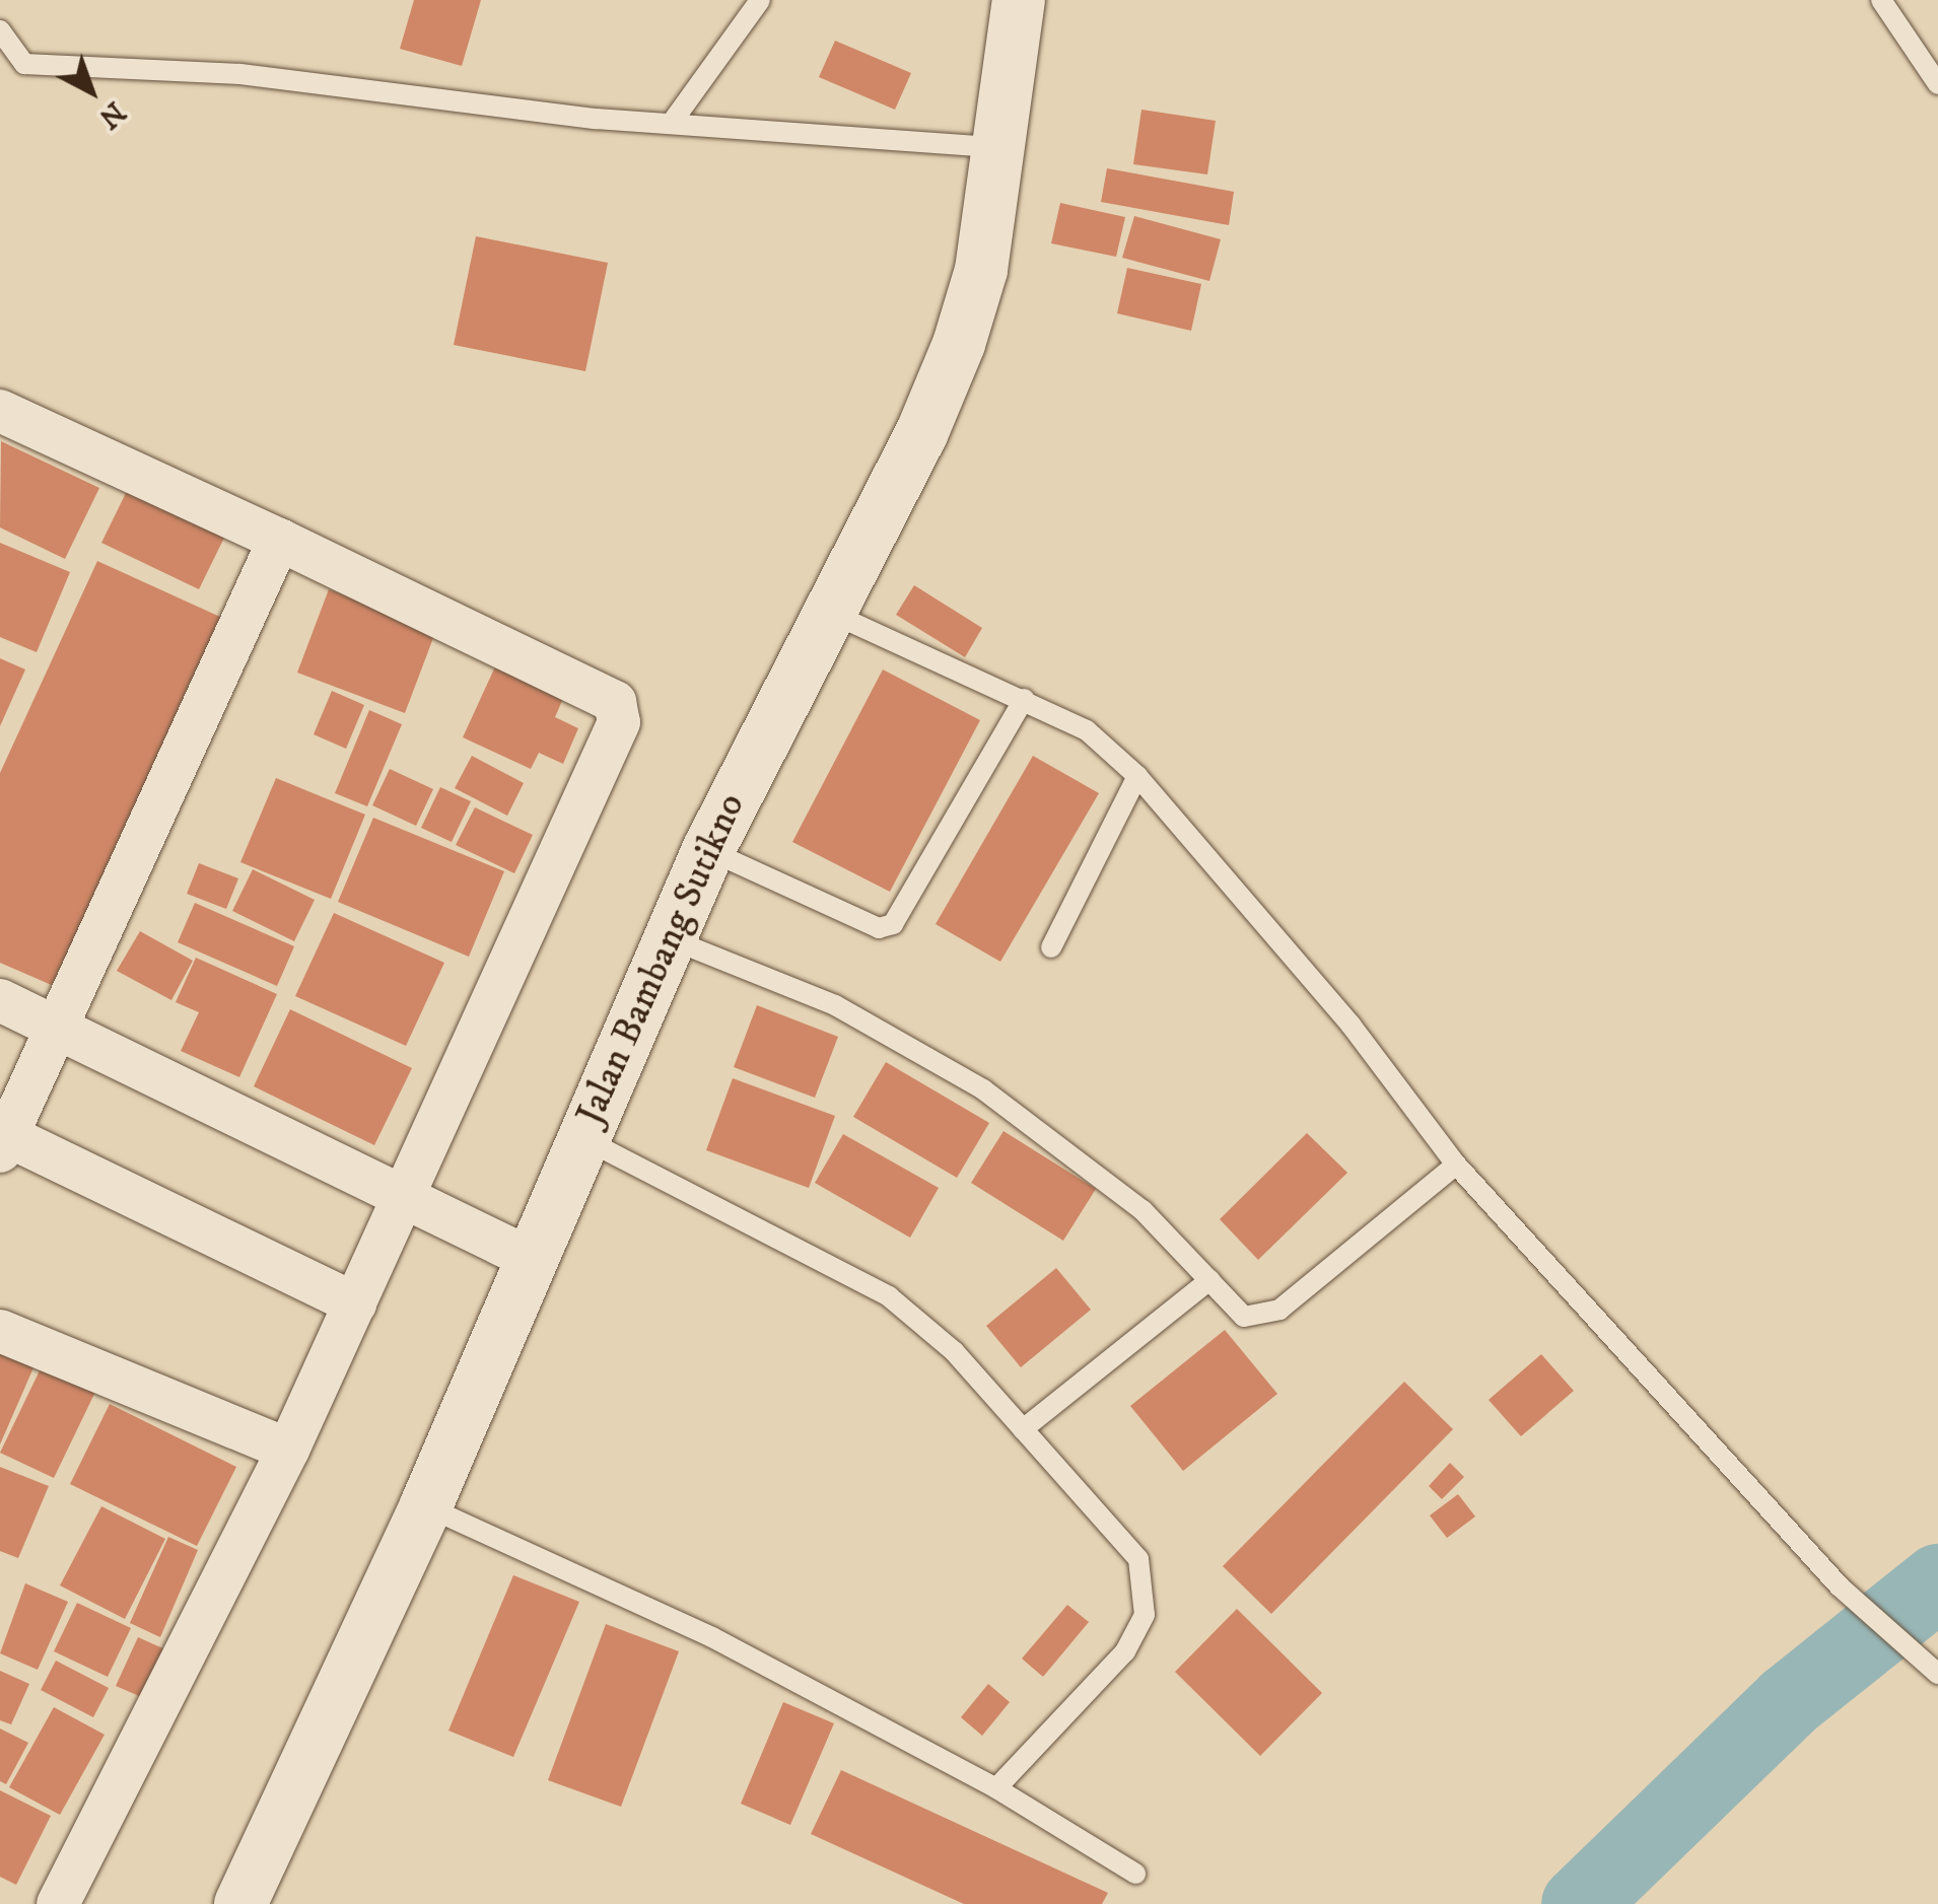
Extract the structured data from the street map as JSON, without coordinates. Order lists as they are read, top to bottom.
{
  "streets": {
    "street": ["Jalan Bambang Sutikno"]
  },
  "north": "bottom right"
}
